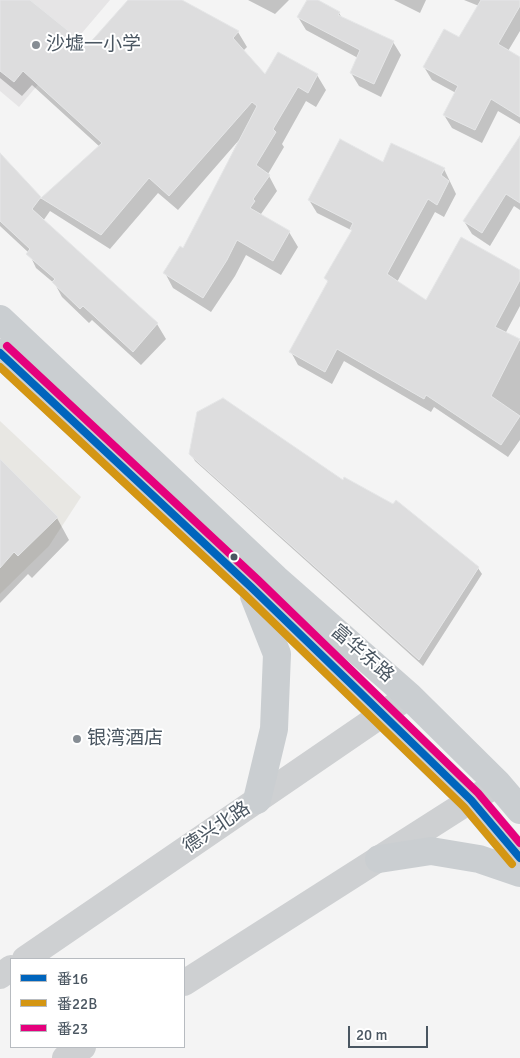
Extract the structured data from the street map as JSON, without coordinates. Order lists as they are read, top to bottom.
{
  "streets": {
    "main road": ["富华东路"],
    "street": ["德兴北路"]
  },
  "crossings": [
    ["富华东路", "德兴北路"]
  ],
  "places": ["沙墟一小学", "银湾酒店"],
  "lines": ["transit line 番23", "transit line 番16", "transit line 番22B"],
  "legend": ["番16", "番22B", "番23"],
  "scale_bar": "20 m"
}
